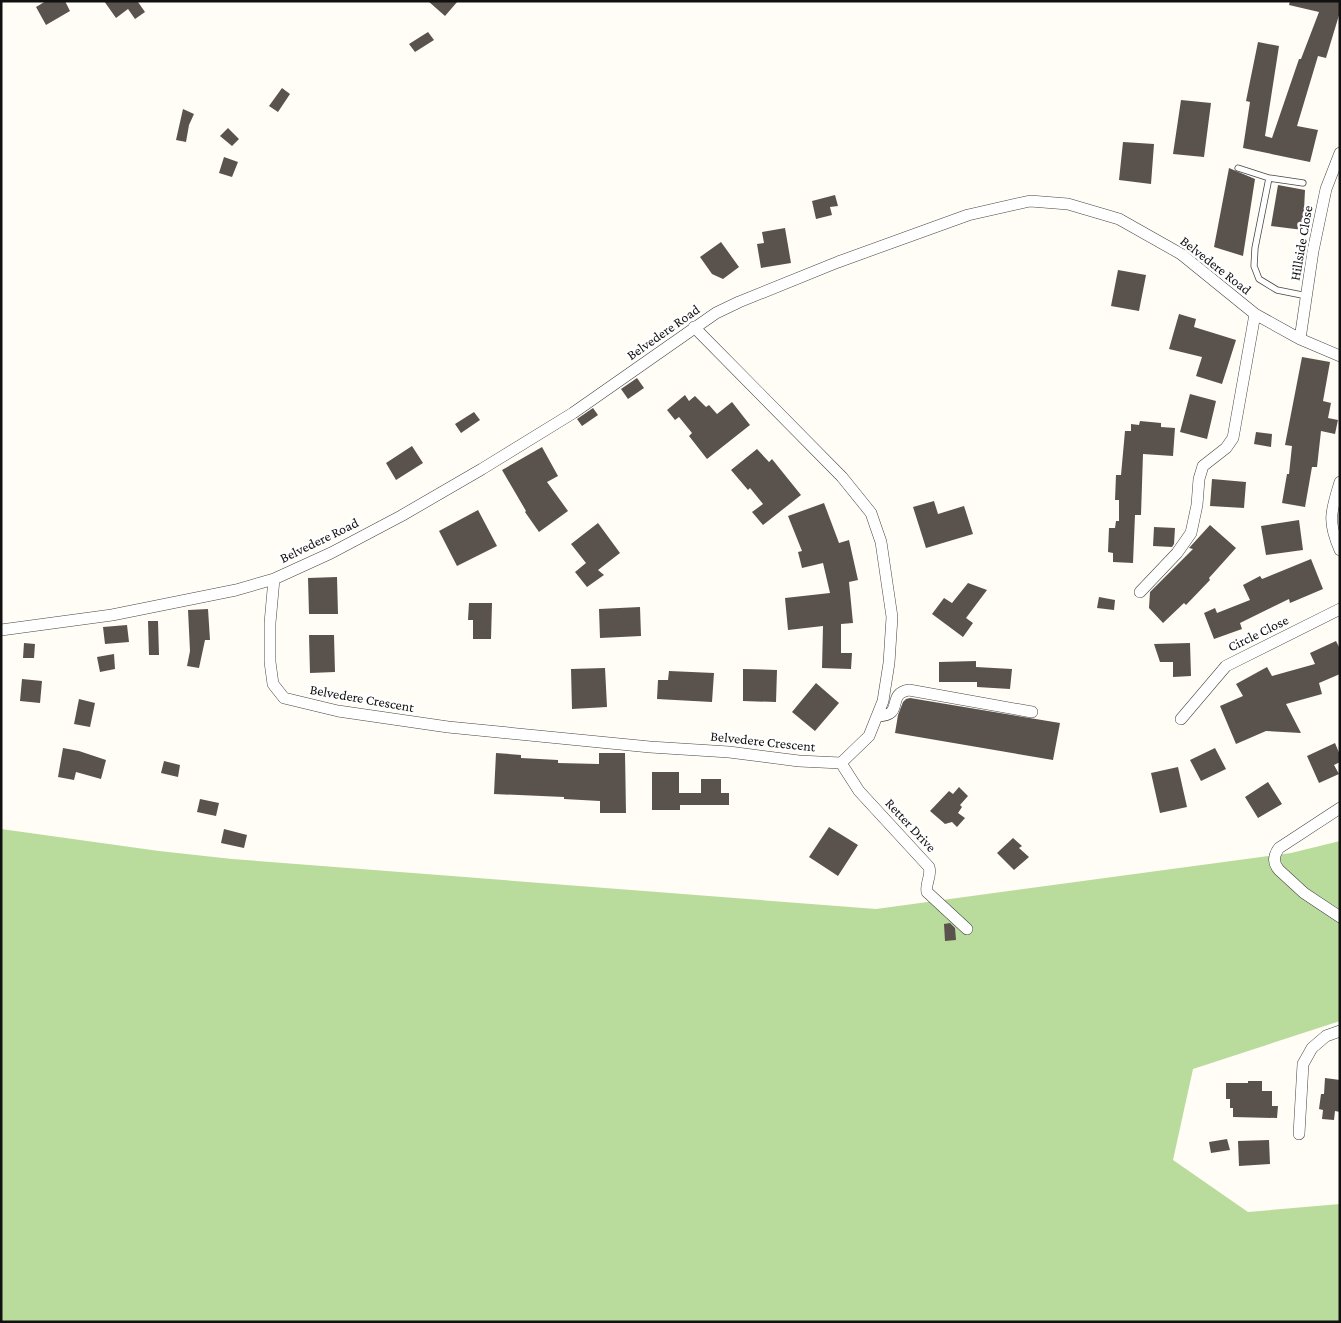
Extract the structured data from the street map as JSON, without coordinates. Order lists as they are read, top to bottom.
{
  "streets": {
    "street": [
      "Hillside Close",
      "Belvedere Road",
      "Circle Close",
      "Belvedere Crescent",
      "Retter Drive"
    ]
  },
  "crossings": [
    ["Hillside Close", "Belvedere Road"],
    ["Belvedere Road", "Belvedere Crescent"],
    ["Belvedere Crescent", "Retter Drive"]
  ]
}
